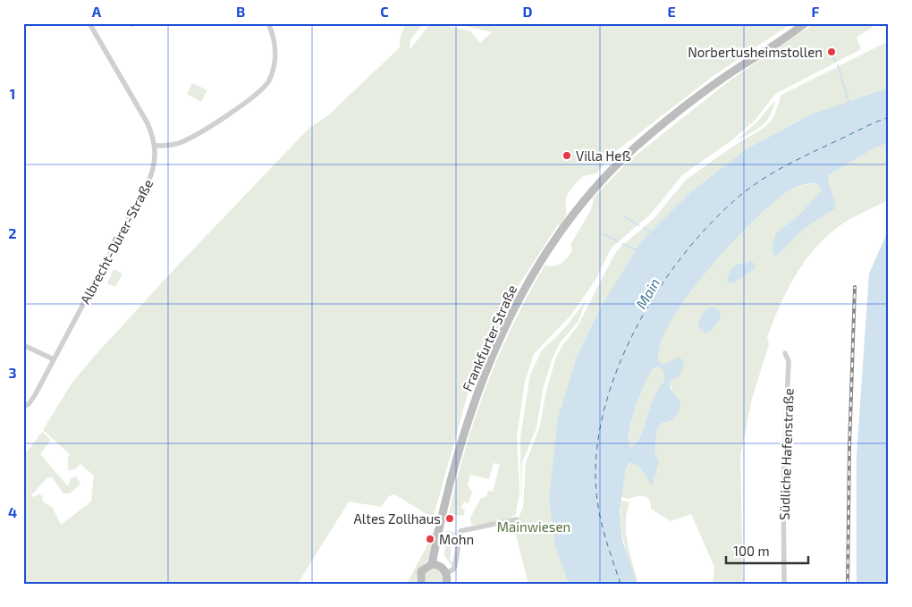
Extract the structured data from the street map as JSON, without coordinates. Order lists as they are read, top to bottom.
{
  "streets": {
    "main road": ["Frankfurter Straße"],
    "street": ["Albrecht-Dürer-Straße", "Südliche Hafenstraße"]
  },
  "water": ["Main"],
  "parks": ["Mainwiesen"],
  "places": [
    "Norbertusheimstollen",
    "Villa Heß",
    "Altes Zollhaus",
    "Mohn"
  ],
  "scale_bar": "100 m",
  "grid": {
    "columns": [
      "A",
      "B",
      "C",
      "D",
      "E",
      "F"
    ],
    "rows": [
      "1",
      "2",
      "3",
      "4"
    ]
  }
}
